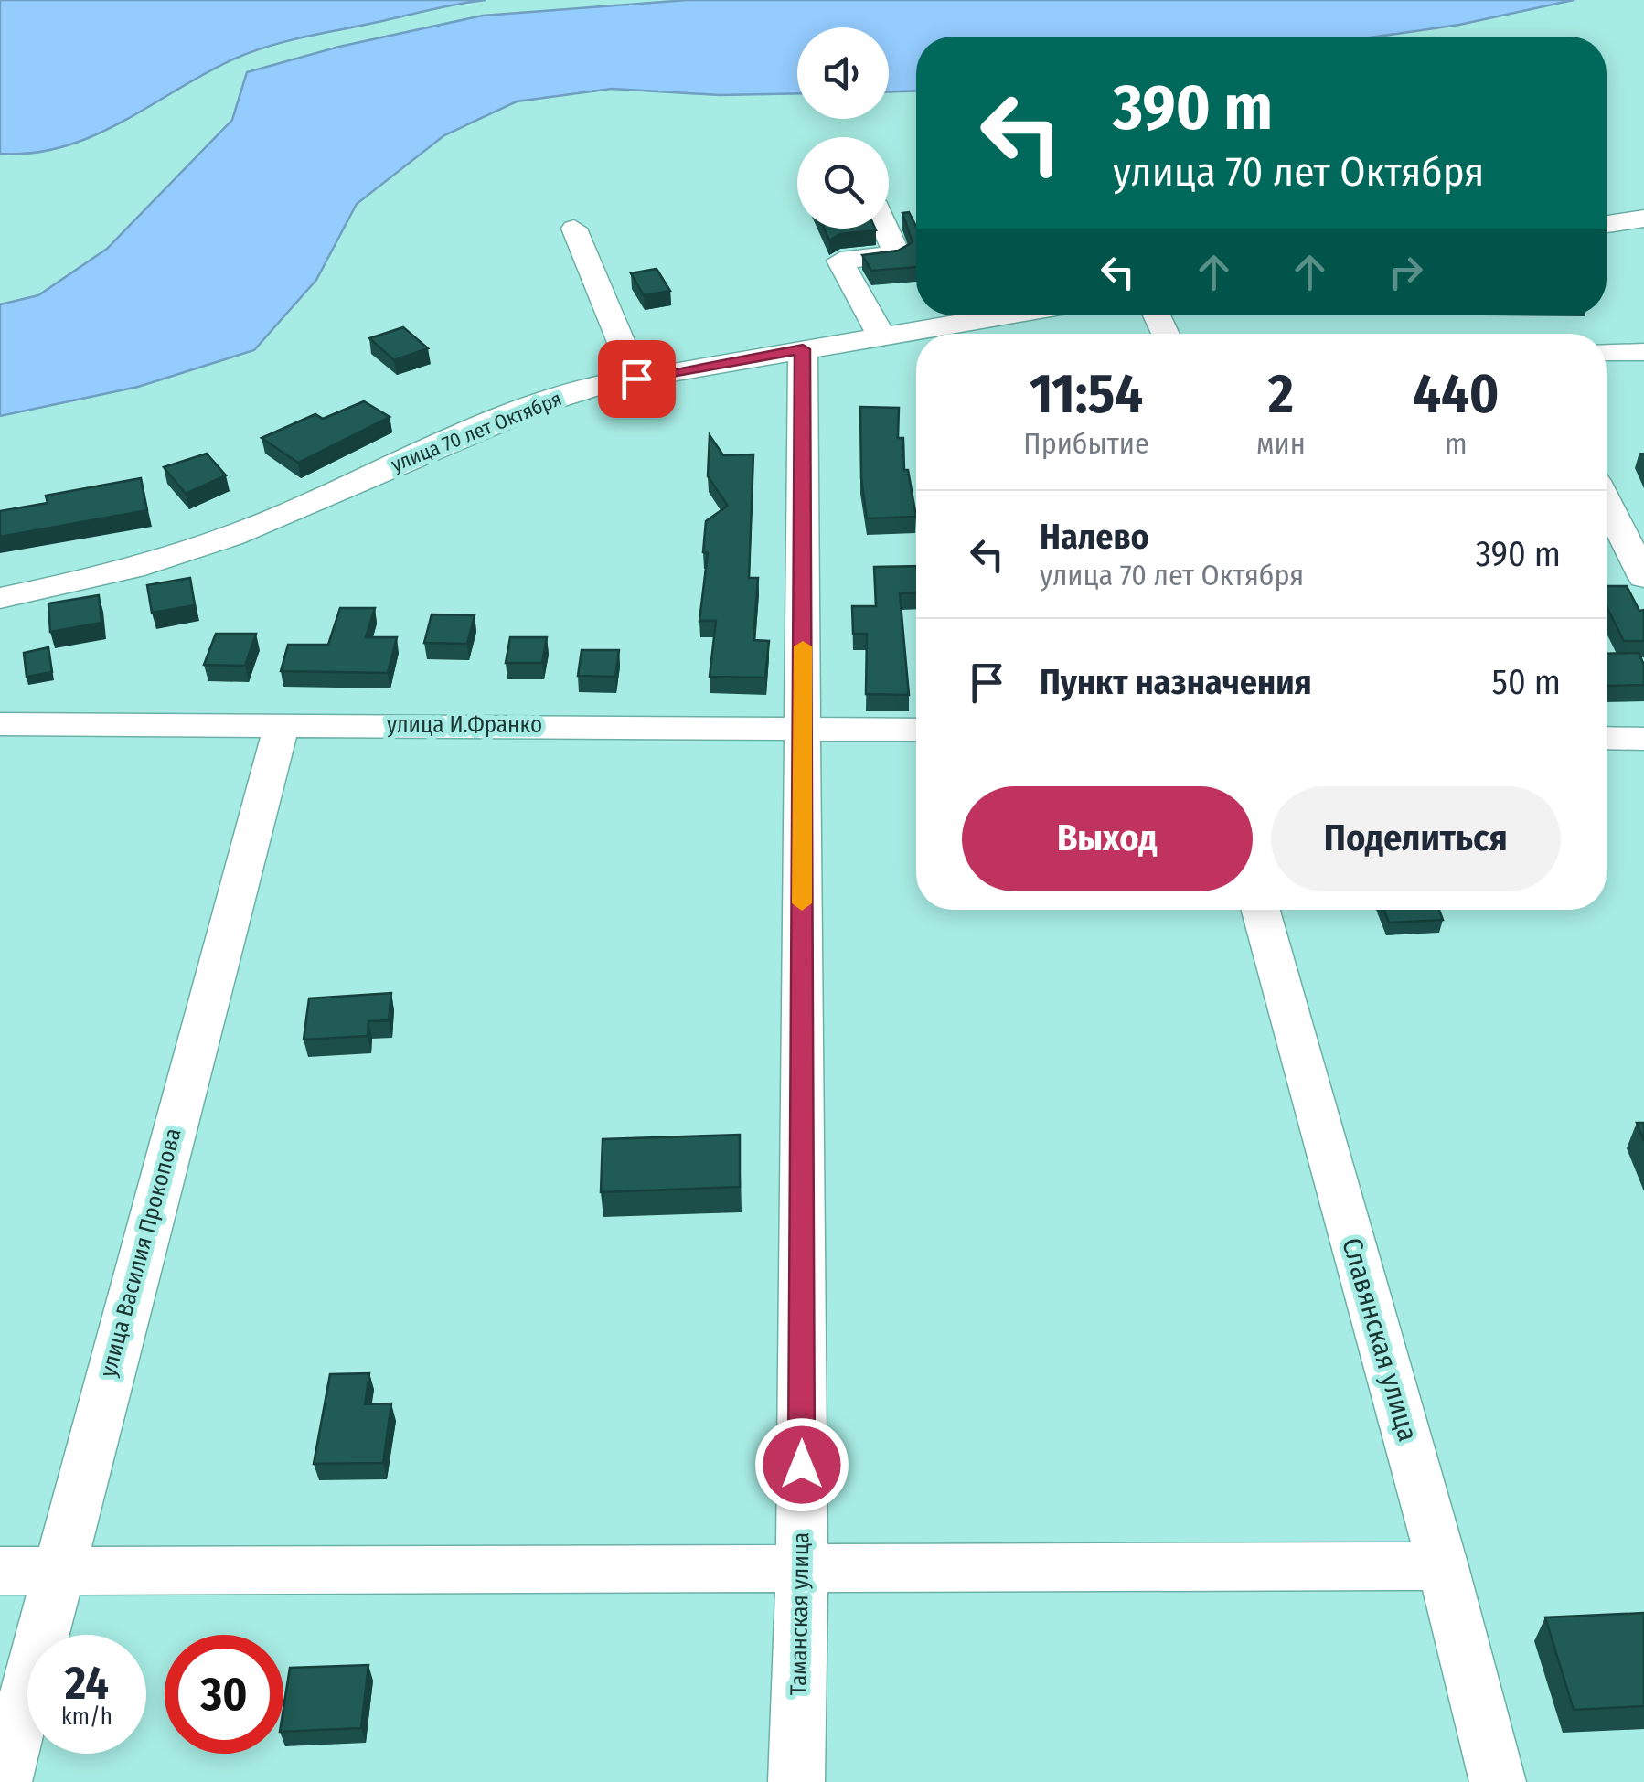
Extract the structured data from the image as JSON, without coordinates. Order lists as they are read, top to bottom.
{
  "streets": {
    "street": [
      "улица 70 лет Октября",
      "улица И.Франко",
      "улица Василия Прокопова",
      "Славянская улица",
      "Таманская улица"
    ]
  },
  "crossings": [
    ["улица 70 лет Октября", "Таманская улица"],
    ["улица И.Франко", "улица Василия Прокопова"],
    ["улица И.Франко", "Таманская улица"]
  ],
  "page": {
    "turn": ["390 m", "улица 70 лет Октября"],
    "eta": [
      "11:54",
      "Прибытие",
      "2",
      "мин",
      "440",
      "m"
    ],
    "list": [
      {
        "name": "Налево",
        "note": "улица 70 лет Октября",
        "value": "390 m"
      },
      {
        "name": "Пункт назначения",
        "value": "50 m"
      }
    ],
    "buttons": ["Выход", "Поделиться"],
    "speed": "24 km/h",
    "limit": "30"
  }
}
